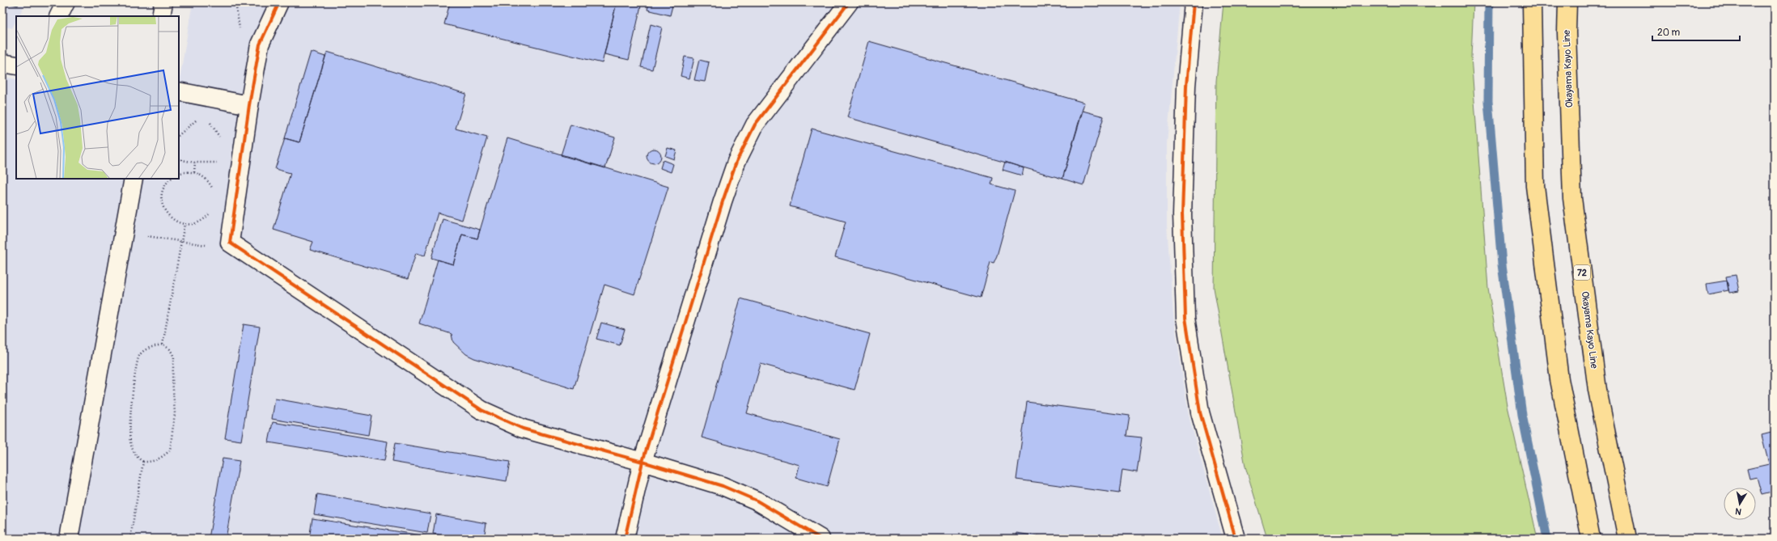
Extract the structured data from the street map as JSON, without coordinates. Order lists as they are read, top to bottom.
{
  "streets": {
    "main road": ["Okayama Kayo Line", "72"]
  },
  "scale_bar": "20 m",
  "north": "bottom"
}
